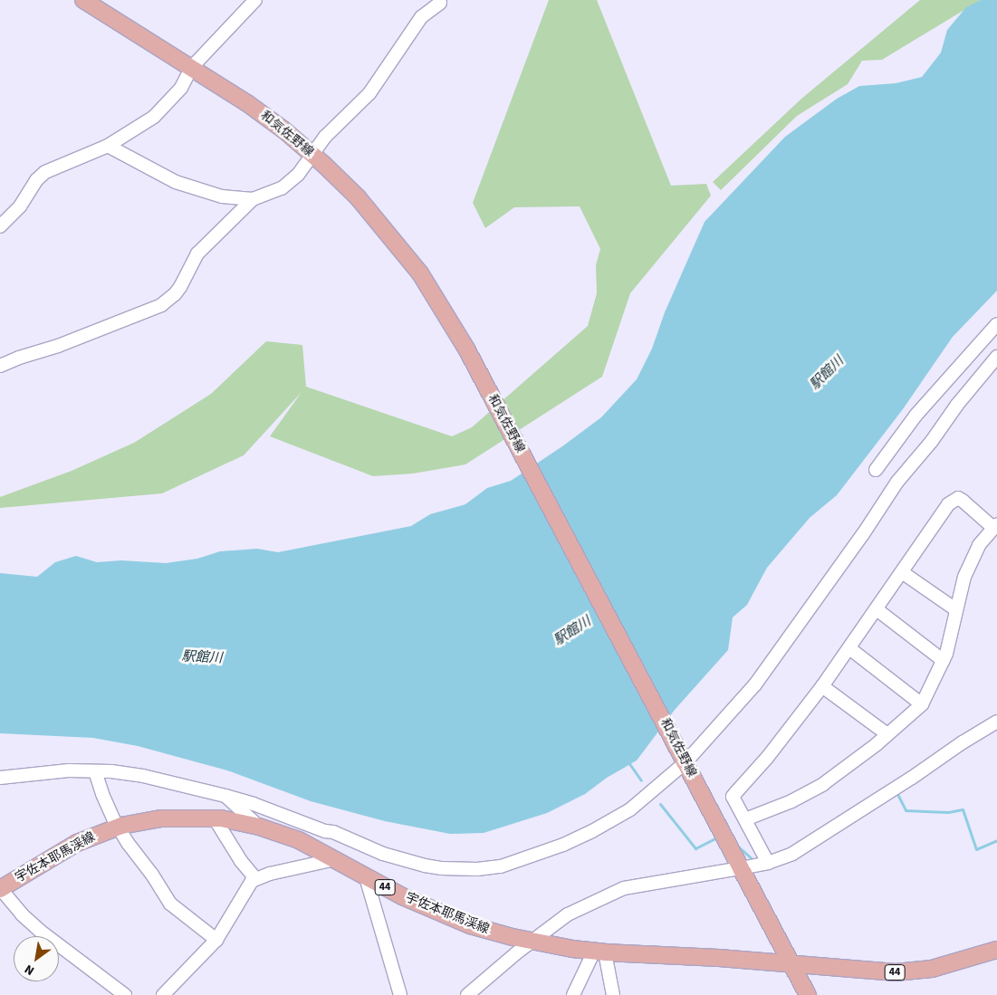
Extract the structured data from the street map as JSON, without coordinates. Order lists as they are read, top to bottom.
{
  "streets": {
    "main road": ["和気佐野線", "宇佐本耶馬渓線", "44"]
  },
  "crossings": [
    ["和気佐野線", "宇佐本耶馬渓線"]
  ],
  "water": ["駅館川"],
  "north": "bottom left"
}
